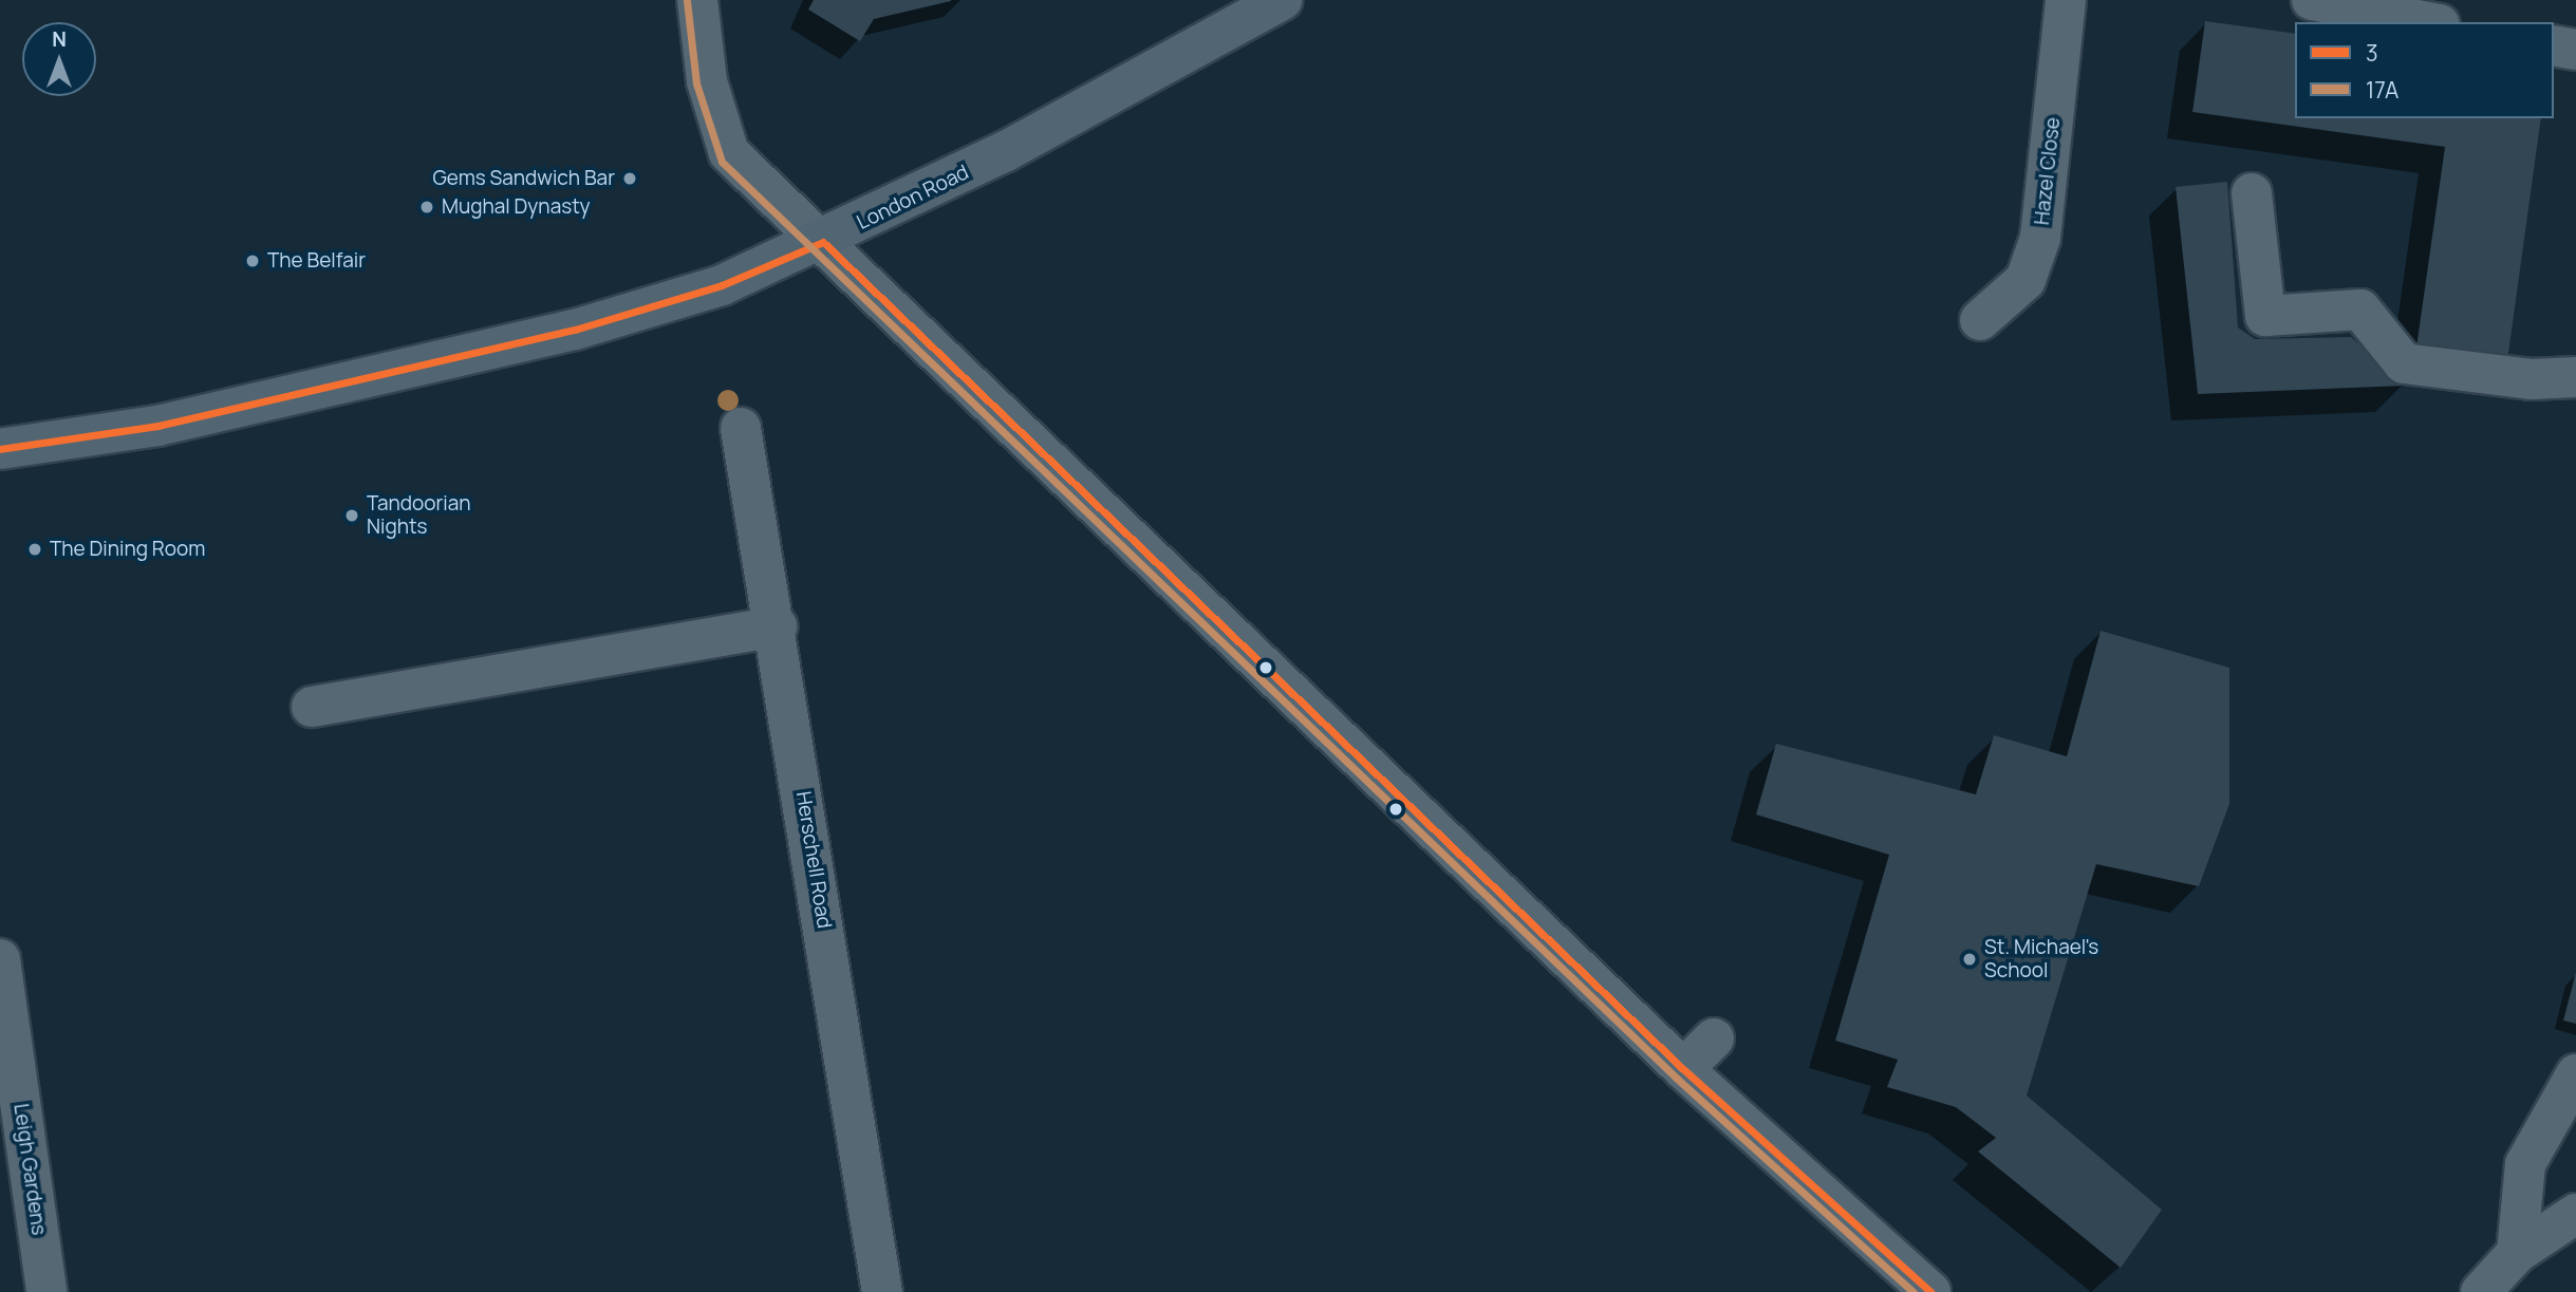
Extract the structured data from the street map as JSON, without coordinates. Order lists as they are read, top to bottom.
{
  "streets": {
    "main road": ["London Road"],
    "street": ["Hazel Close", "Herschell Road", "Leigh Gardens"]
  },
  "places": [
    "Gems Sandwich Bar",
    "Mughal Dynasty",
    "The Belfair",
    "Tandoorian Nights",
    "The Dining Room",
    "St. Michael's School"
  ],
  "lines": ["transit line 17A", "transit line 3"],
  "legend": ["3", "17A"],
  "north": "top"
}
